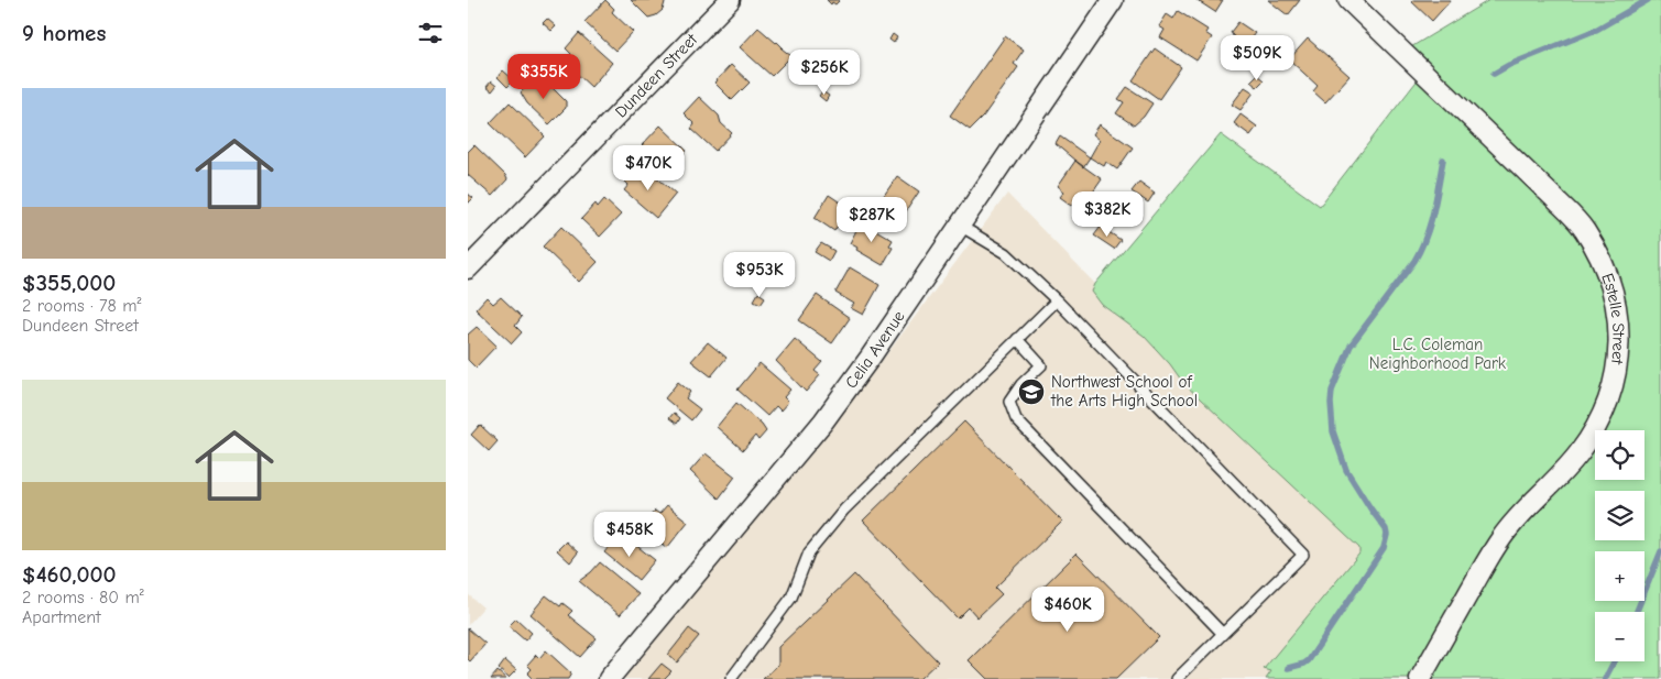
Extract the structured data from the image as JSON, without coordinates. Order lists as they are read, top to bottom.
{
  "streets": {
    "street": ["Dundeen Street", "Estelle Street", "Celia Avenue"]
  },
  "parks": ["L.C. Coleman Neighborhood Park"],
  "places": {
    "school or university": ["Northwest School of the Arts High School"]
  },
  "page": {
    "heading": "9 homes",
    "price": [
      "$509K",
      "$256K",
      "$355K",
      "$470K",
      "$382K",
      "$287K",
      "$953K",
      "$458K",
      "$460K"
    ],
    "list": [
      {
        "name": "$355,000",
        "note": "2 rooms · 78 m² · Dundeen Street"
      },
      {
        "name": "$460,000",
        "note": "2 rooms · 80 m² · Apartment"
      }
    ],
    "map_buttons": ["+", "−"]
  }
}
